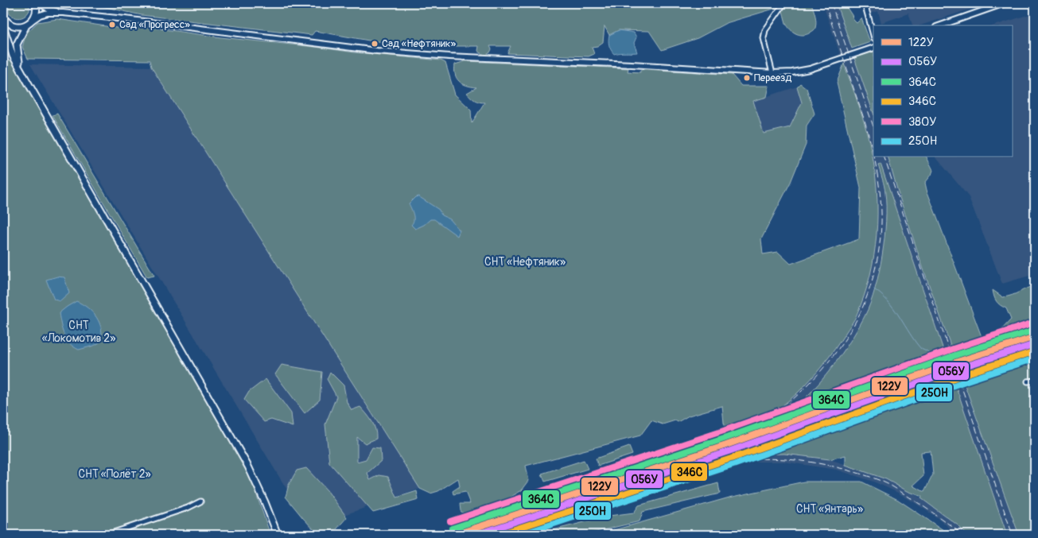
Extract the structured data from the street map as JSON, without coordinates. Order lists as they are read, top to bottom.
{
  "parks": [
    "СНТ «Нефтяник»",
    "СНТ «Локомотив 2»",
    "СНТ «Полёт 2»",
    "СНТ «Янтарь»"
  ],
  "places": ["Сад «Прогресс»", "Сад «Нефтяник»", "Переезд"],
  "lines": [
    "transit line 380У",
    "transit line 364С",
    "transit line 122У",
    "transit line 056У",
    "transit line 346С",
    "transit line 250Н"
  ],
  "legend": [
    "122У",
    "056У",
    "364С",
    "346С",
    "380У",
    "250Н"
  ]
}
